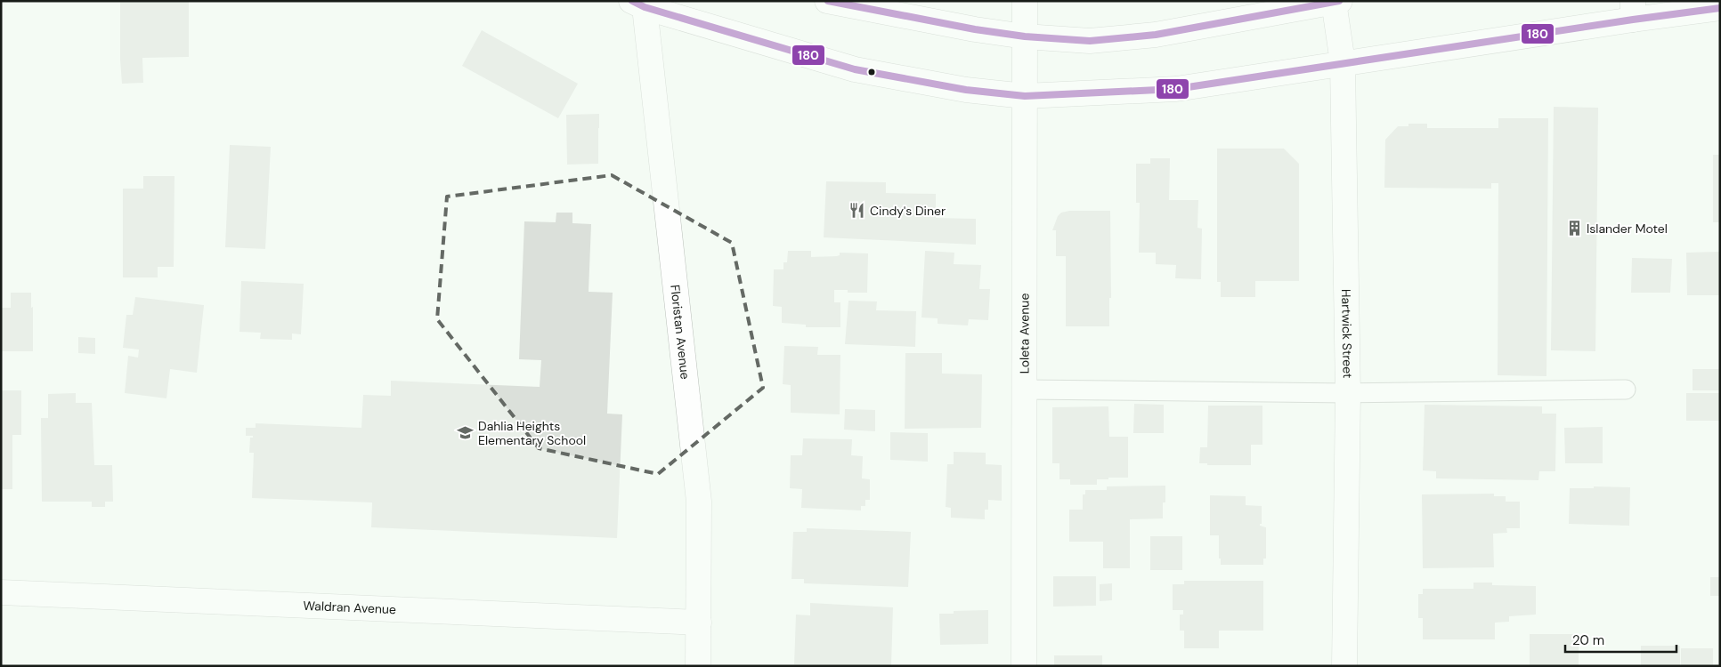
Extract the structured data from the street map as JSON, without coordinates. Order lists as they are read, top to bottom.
{
  "streets": {
    "street": [
      "Floristan Avenue",
      "Loleta Avenue",
      "Hartwick Street",
      "Waldran Avenue"
    ]
  },
  "crossings": [
    ["Floristan Avenue", "Waldran Avenue"]
  ],
  "places": {
    "restaurant": ["Cindy's Diner"],
    "building": ["Islander Motel"],
    "school or university": ["Dahlia Heights Elementary School"]
  },
  "lines": ["transit line 180"],
  "scale_bar": "20 m"
}
